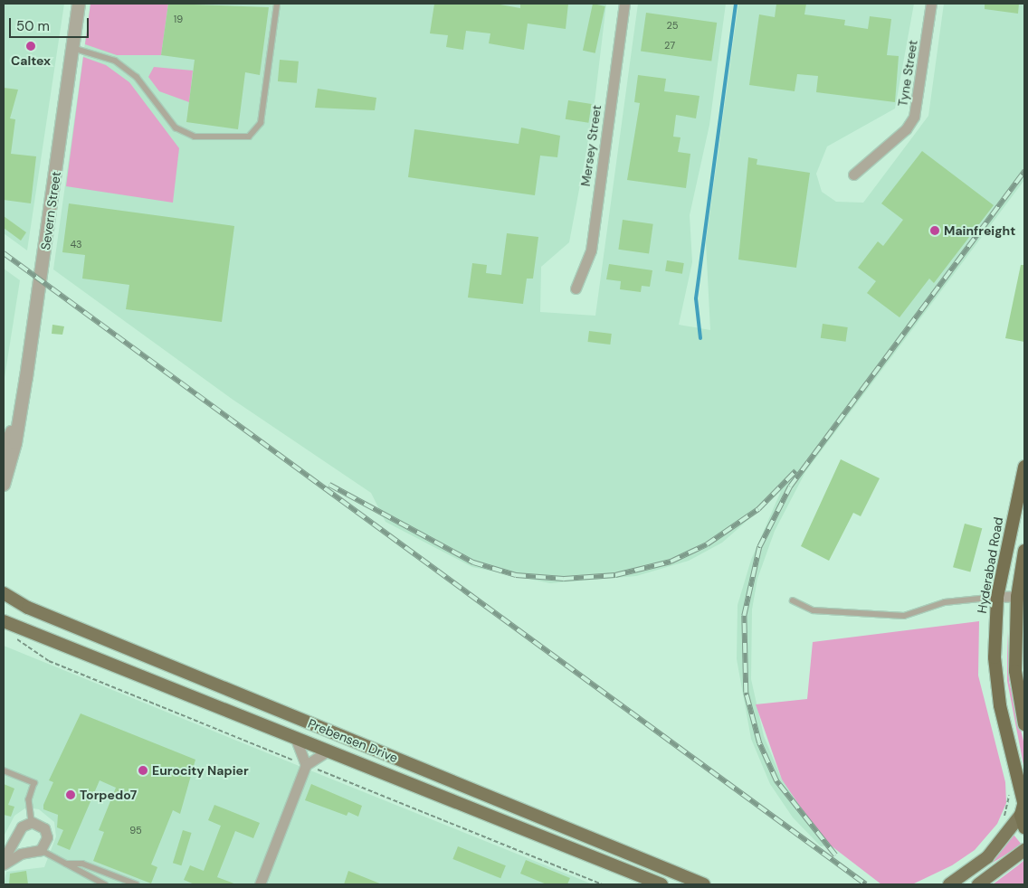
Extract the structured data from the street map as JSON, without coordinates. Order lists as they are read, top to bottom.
{
  "streets": {
    "highway": ["Hyderabad Road"],
    "main road": ["Prebensen Drive"],
    "street": ["Tyne Street", "Mersey Street", "Severn Street"]
  },
  "places": [
    "Caltex",
    "Mainfreight",
    "Eurocity Napier",
    "Torpedo7"
  ],
  "house_numbers": [
    "19",
    "25",
    "27",
    "43",
    "95"
  ],
  "scale_bar": "50 m"
}
